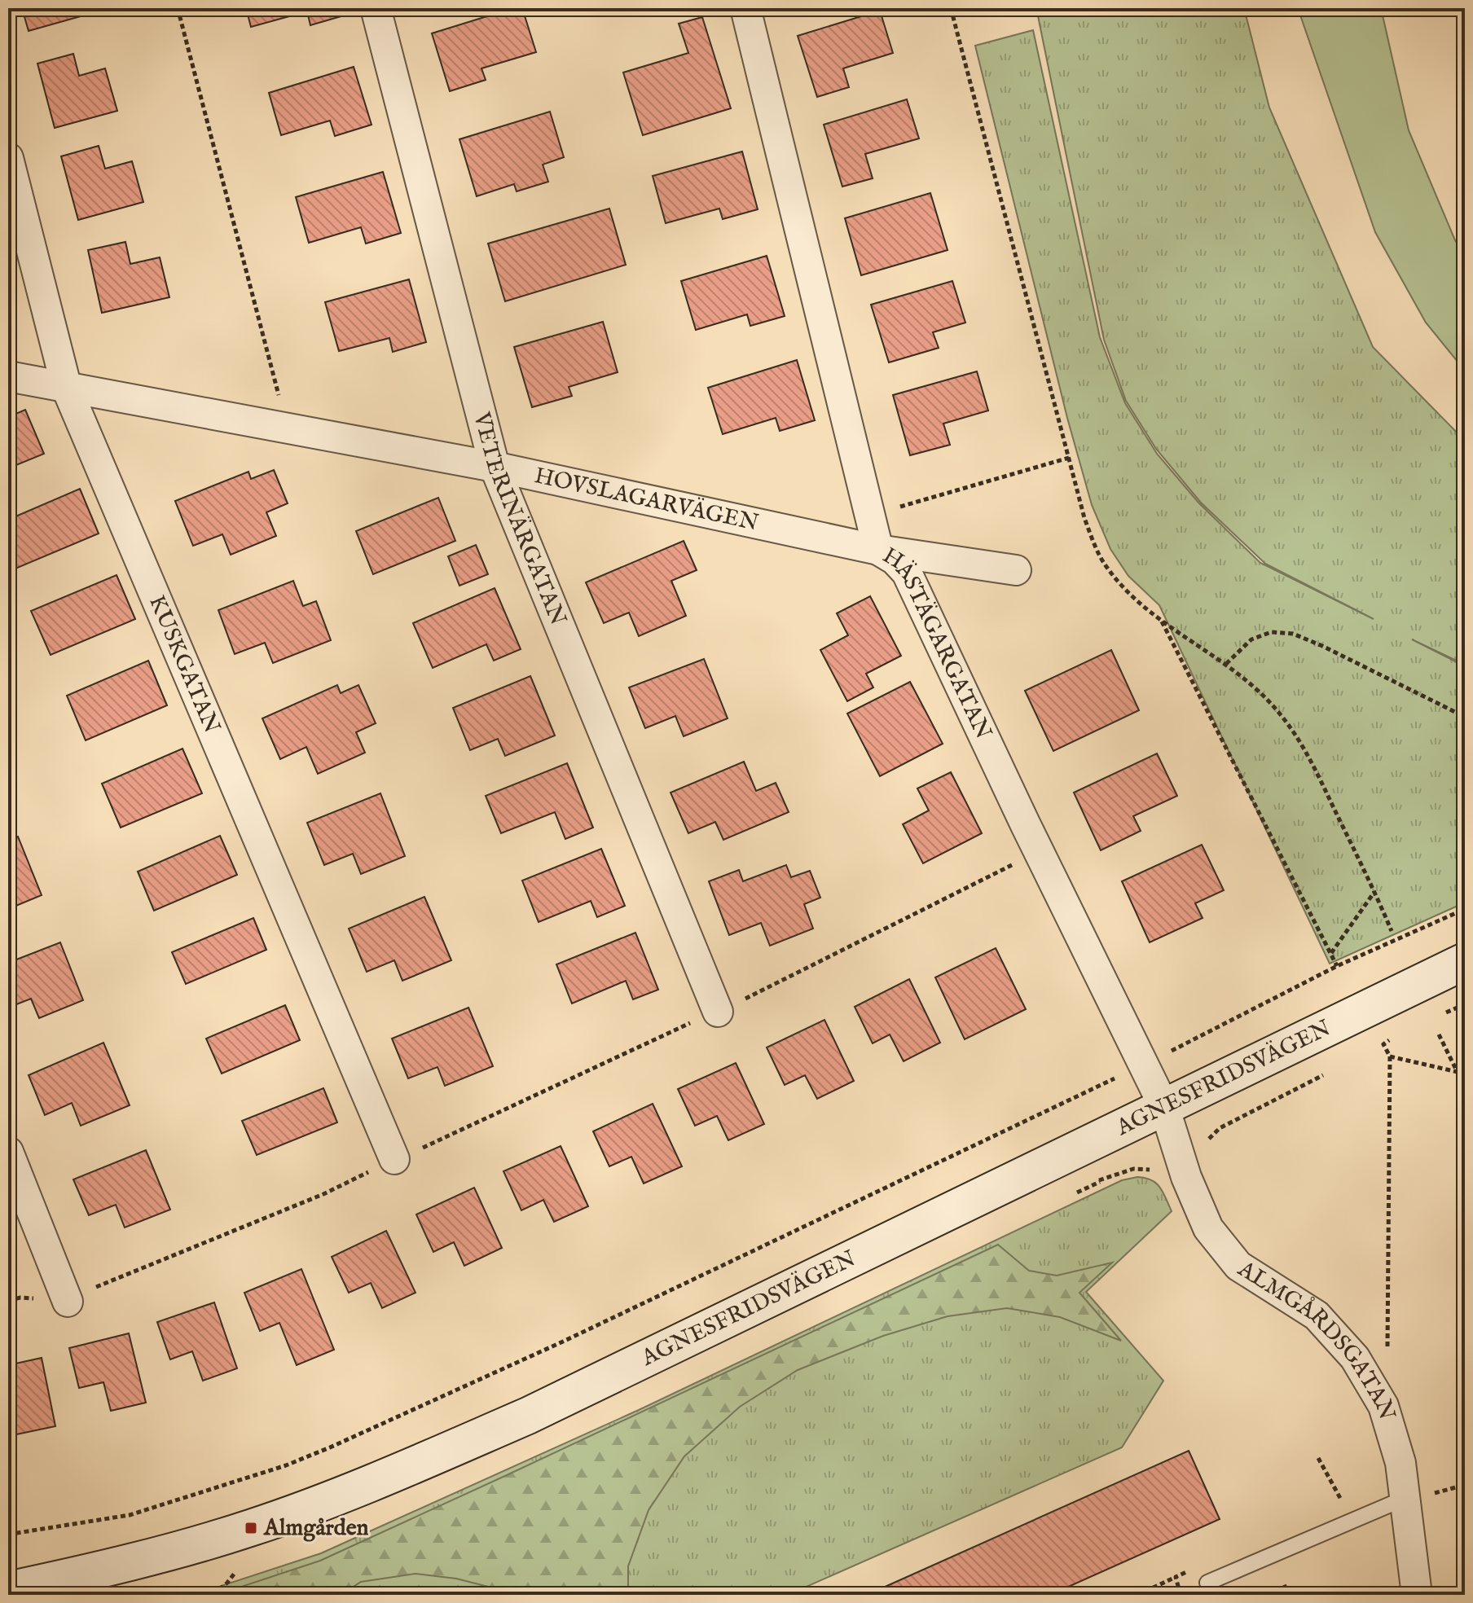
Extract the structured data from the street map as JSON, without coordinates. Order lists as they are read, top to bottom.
{
  "streets": {
    "main road": ["AGNESFRIDSVÄGEN"],
    "street": [
      "HOVSLAGARVÄGEN",
      "VETERINÄRGATAN",
      "HÄSTÄGARGATAN",
      "KUSKGATAN",
      "ALMGÅRDSGATAN"
    ]
  },
  "crossings": [
    ["HOVSLAGARVÄGEN", "VETERINÄRGATAN"],
    ["HOVSLAGARVÄGEN", "HÄSTÄGARGATAN"],
    ["HOVSLAGARVÄGEN", "KUSKGATAN"],
    ["HÄSTÄGARGATAN", "AGNESFRIDSVÄGEN"],
    ["HÄSTÄGARGATAN", "ALMGÅRDSGATAN"],
    ["AGNESFRIDSVÄGEN", "ALMGÅRDSGATAN"]
  ],
  "places": {
    "transit": ["Almgården"]
  }
}
